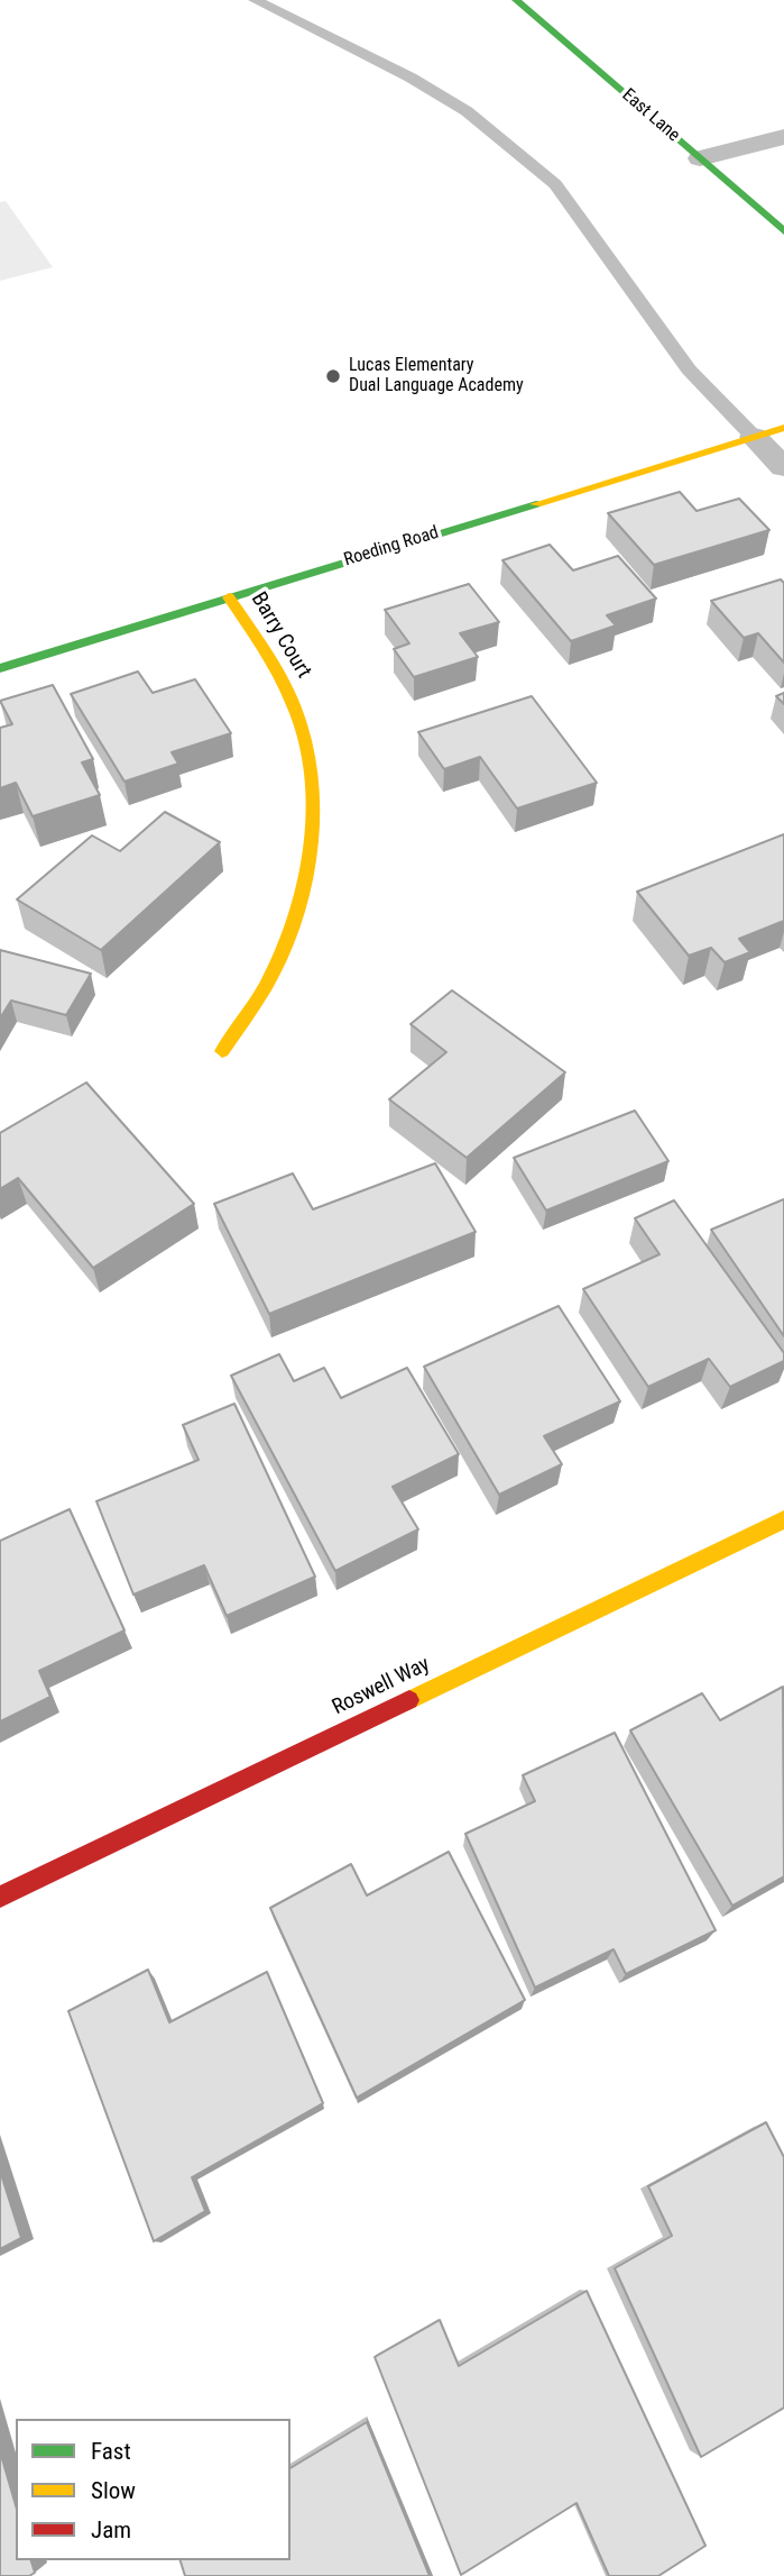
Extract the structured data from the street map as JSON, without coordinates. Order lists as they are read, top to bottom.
{
  "streets": {
    "street": [
      "East Lane",
      "Roeding Road",
      "Barry Court",
      "Roswell Way"
    ]
  },
  "crossings": [
    ["Roeding Road", "Barry Court"]
  ],
  "places": ["Lucas Elementary Dual Language Academy"],
  "legend": ["Fast", "Slow", "Jam"]
}
